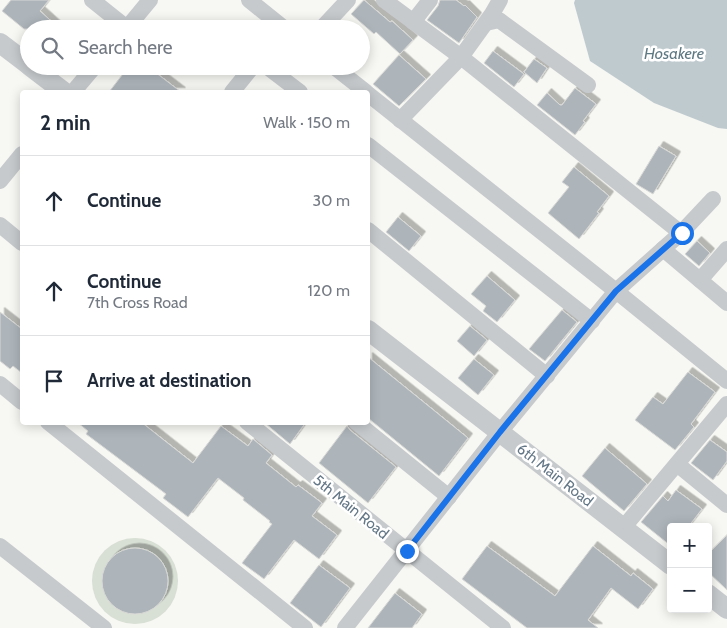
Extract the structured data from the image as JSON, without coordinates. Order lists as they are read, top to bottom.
{
  "streets": {
    "street": ["6th Main Road", "5th Main Road"]
  },
  "water": ["Hosakere"],
  "page": {
    "search": "Search here",
    "heading": ["2 min", "Walk · 150 m"],
    "list": [
      ["Continue", "30 m"],
      ["Continue", "7th Cross Road", "120 m"],
      "Arrive at destination"
    ],
    "map_buttons": ["+", "−"]
  }
}
